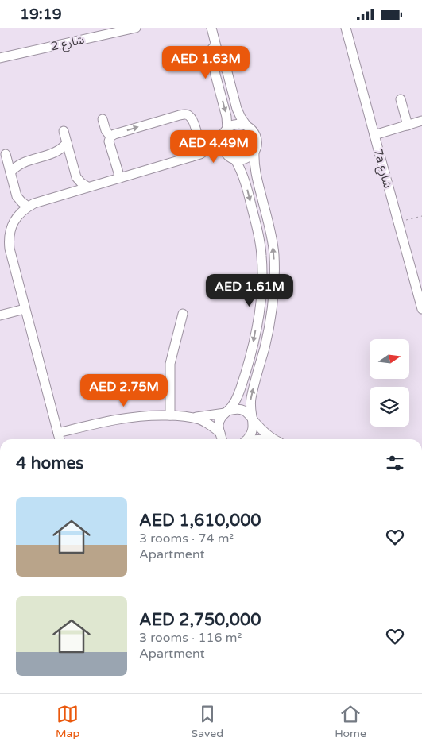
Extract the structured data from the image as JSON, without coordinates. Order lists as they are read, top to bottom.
{
  "streets": {
    "street": ["شارع 2", "7a شارع"]
  },
  "north": "right",
  "page": {
    "status": "19:19",
    "price": [
      "AED 1.63M",
      "AED 4.49M",
      "AED 1.61M",
      "AED 2.75M"
    ],
    "heading": "4 homes",
    "list": [
      {
        "name": "AED 1,610,000",
        "note": "3 rooms · 74 m² · Apartment"
      },
      {
        "name": "AED 2,750,000",
        "note": "3 rooms · 116 m² · Apartment"
      }
    ],
    "tabs": ["Map", "Saved", "Home"]
  }
}
